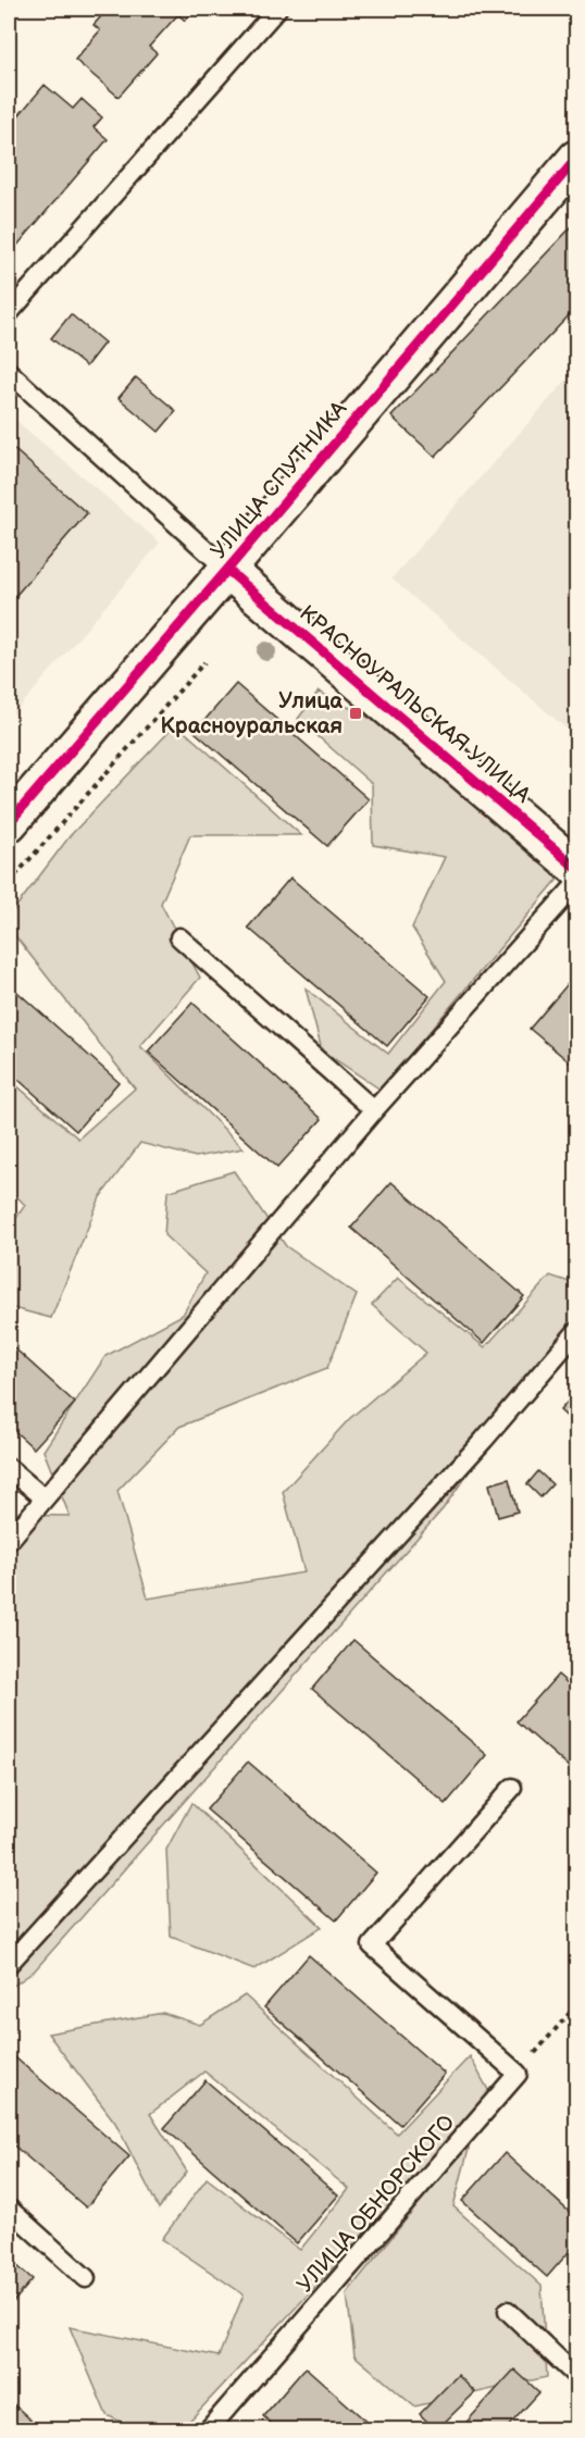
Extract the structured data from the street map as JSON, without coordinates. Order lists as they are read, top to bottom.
{
  "streets": {
    "street": ["УЛИЦА СПУТНИКА", "КРАСНОУРАЛЬСКАЯ УЛИЦА"],
    "lane": ["УЛИЦА ОБНОРСКОГО"]
  },
  "crossings": [
    ["УЛИЦА СПУТНИКА", "КРАСНОУРАЛЬСКАЯ УЛИЦА"]
  ],
  "places": {
    "transit": ["Улица Красноуральская"]
  }
}
